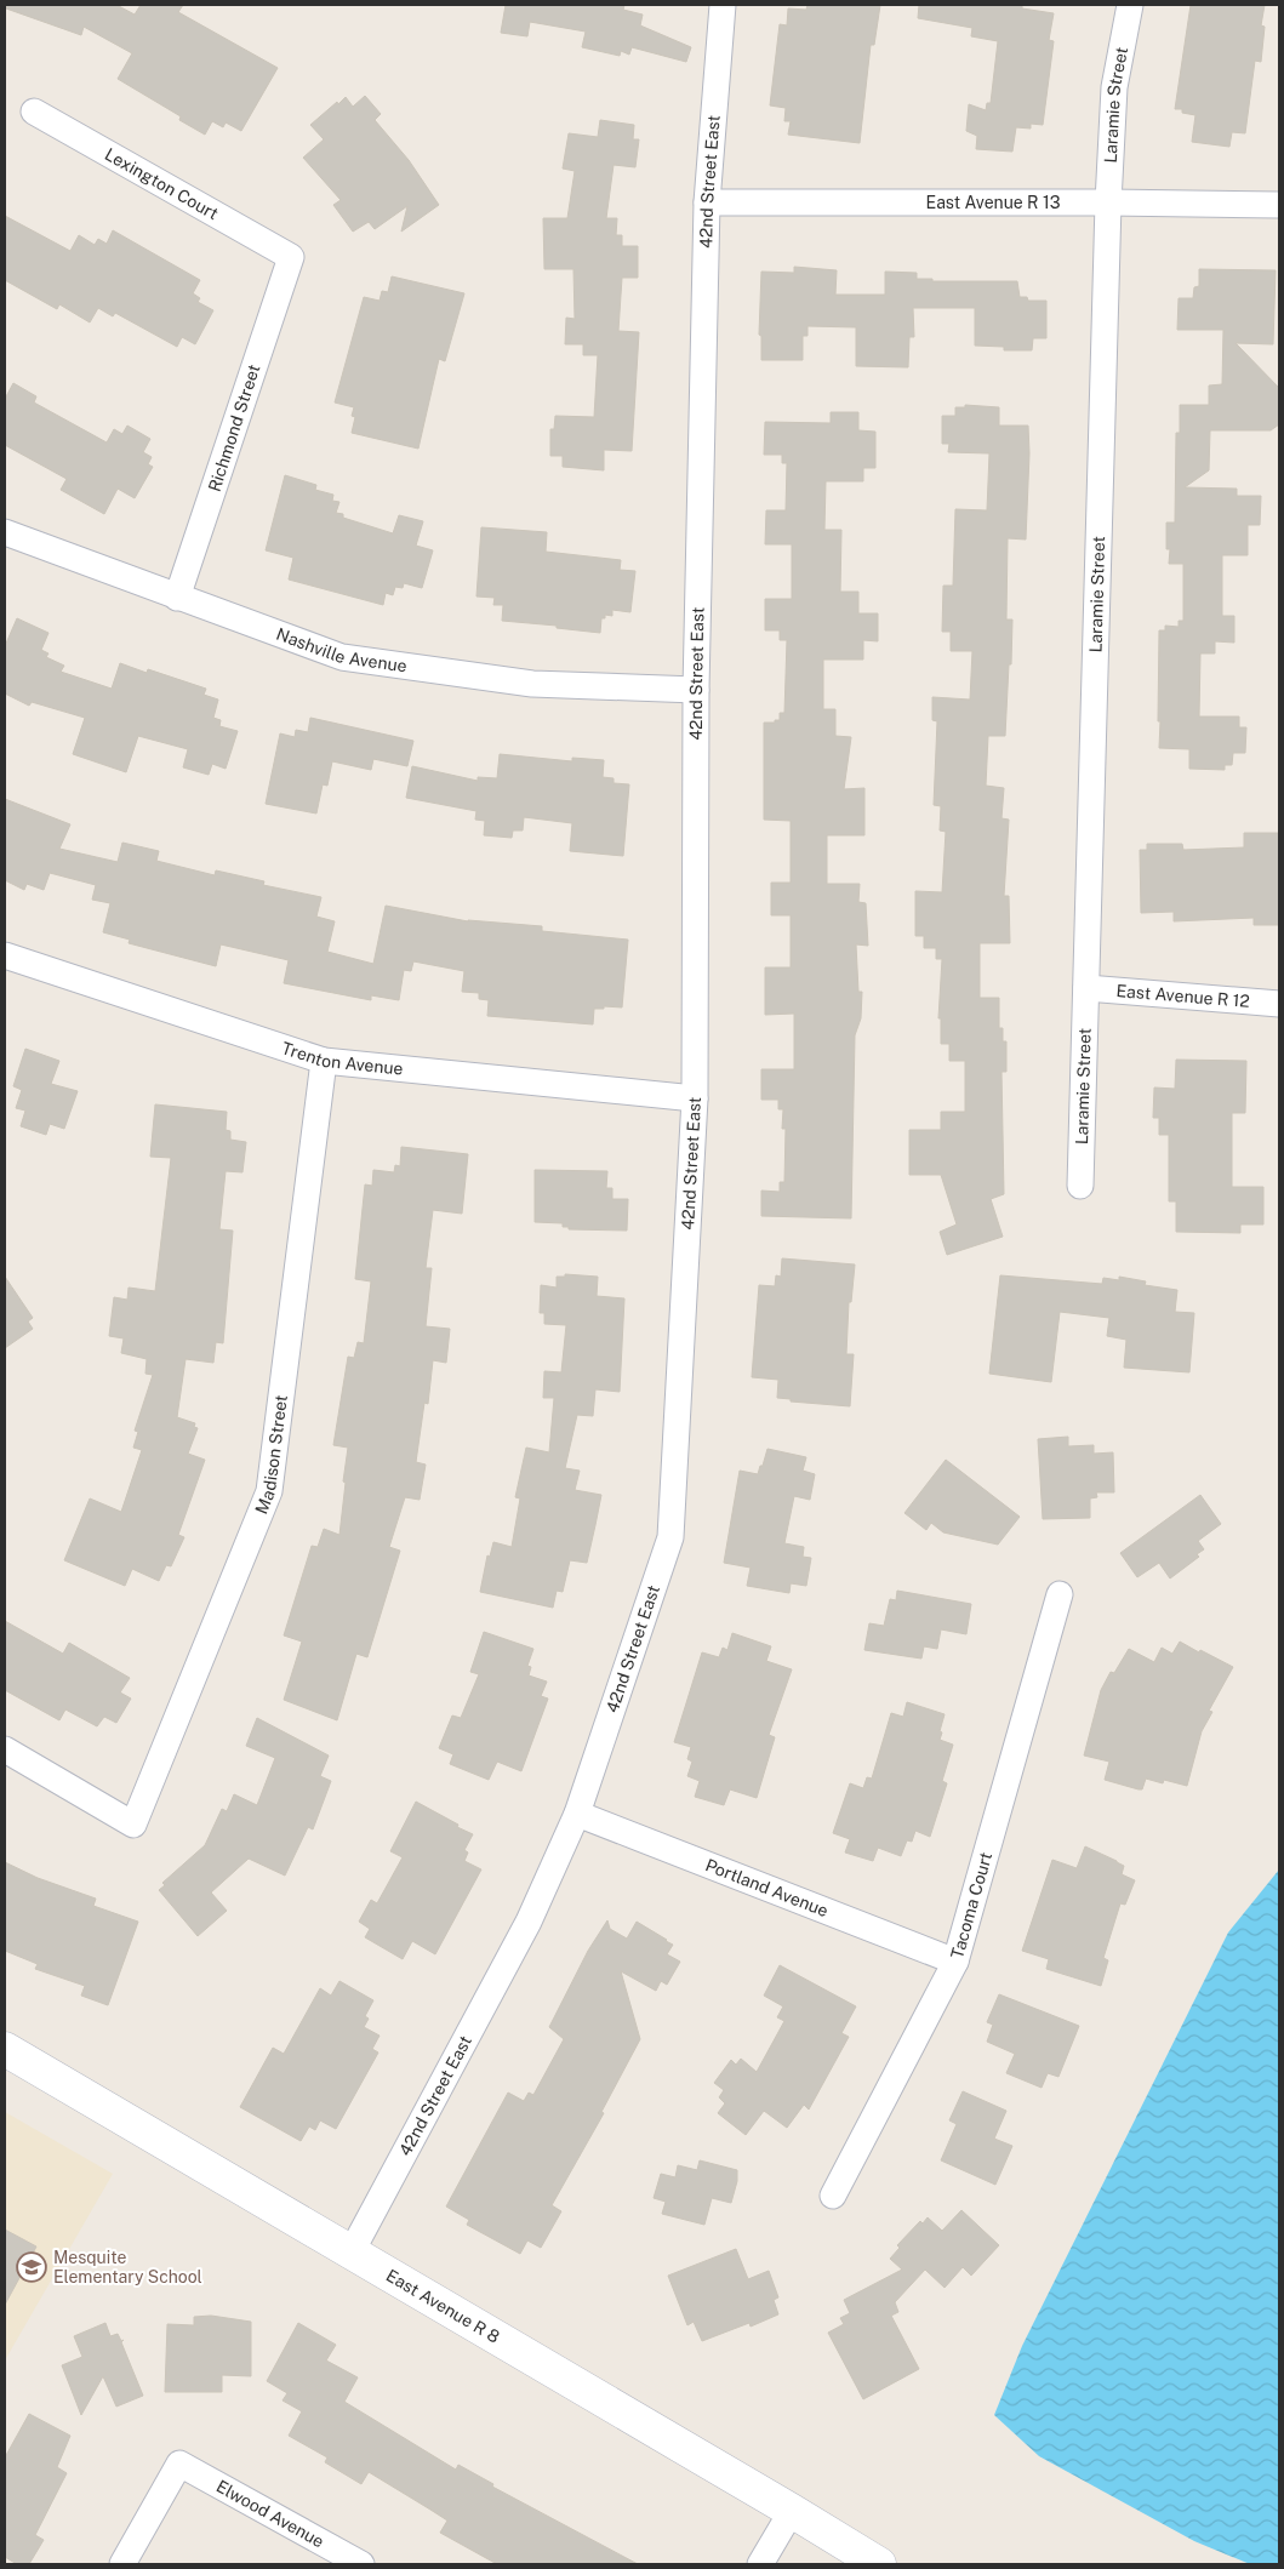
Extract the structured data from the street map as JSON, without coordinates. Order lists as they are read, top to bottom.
{
  "streets": {
    "street": [
      "Laramie Street",
      "42nd Street East",
      "Lexington Court",
      "East Avenue R 13",
      "Richmond Street",
      "Nashville Avenue",
      "East Avenue R 12",
      "Trenton Avenue",
      "Madison Street",
      "Portland Avenue",
      "Tacoma Court",
      "East Avenue R 8",
      "Elwood Avenue"
    ]
  },
  "crossings": [
    ["Laramie Street", "East Avenue R 13"],
    ["Laramie Street", "East Avenue R 12"],
    ["42nd Street East", "East Avenue R 13"],
    ["42nd Street East", "Nashville Avenue"],
    ["42nd Street East", "Trenton Avenue"],
    ["42nd Street East", "Portland Avenue"],
    ["42nd Street East", "East Avenue R 8"],
    ["Lexington Court", "Richmond Street"],
    ["Richmond Street", "Nashville Avenue"],
    ["Trenton Avenue", "Madison Street"],
    ["Portland Avenue", "Tacoma Court"]
  ],
  "places": {
    "school or university": ["Mesquite Elementary School"]
  }
}
